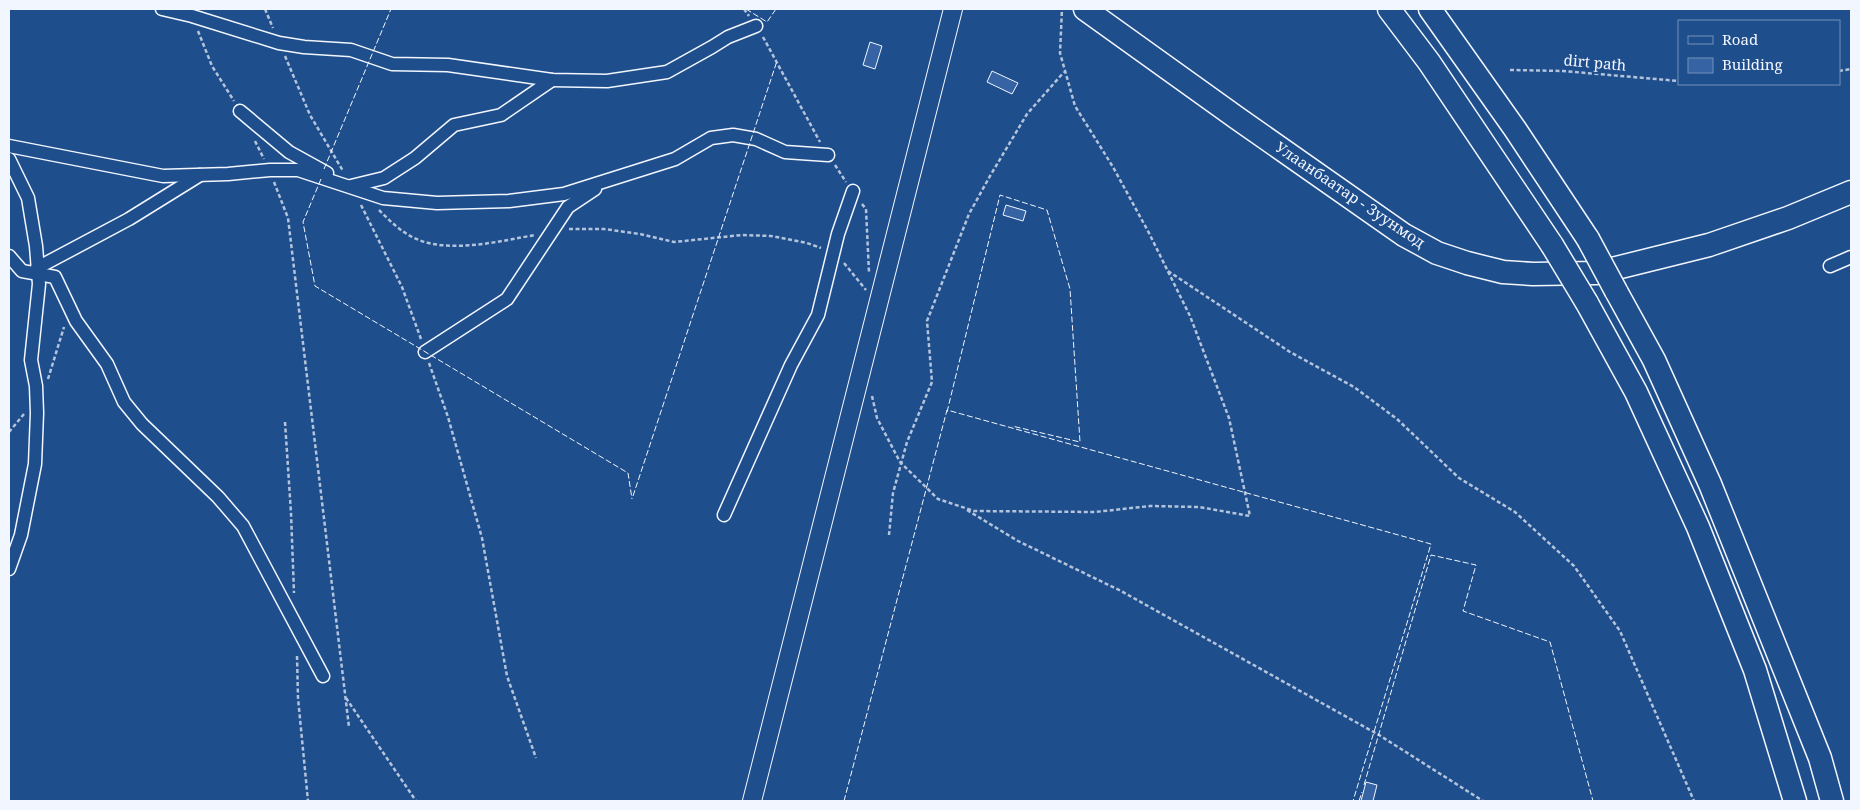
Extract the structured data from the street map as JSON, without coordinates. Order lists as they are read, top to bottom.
{
  "streets": {
    "highway": ["Улаанбаатар - Зуунмод"],
    "path": ["dirt path"]
  },
  "legend": ["Road", "Building"]
}
